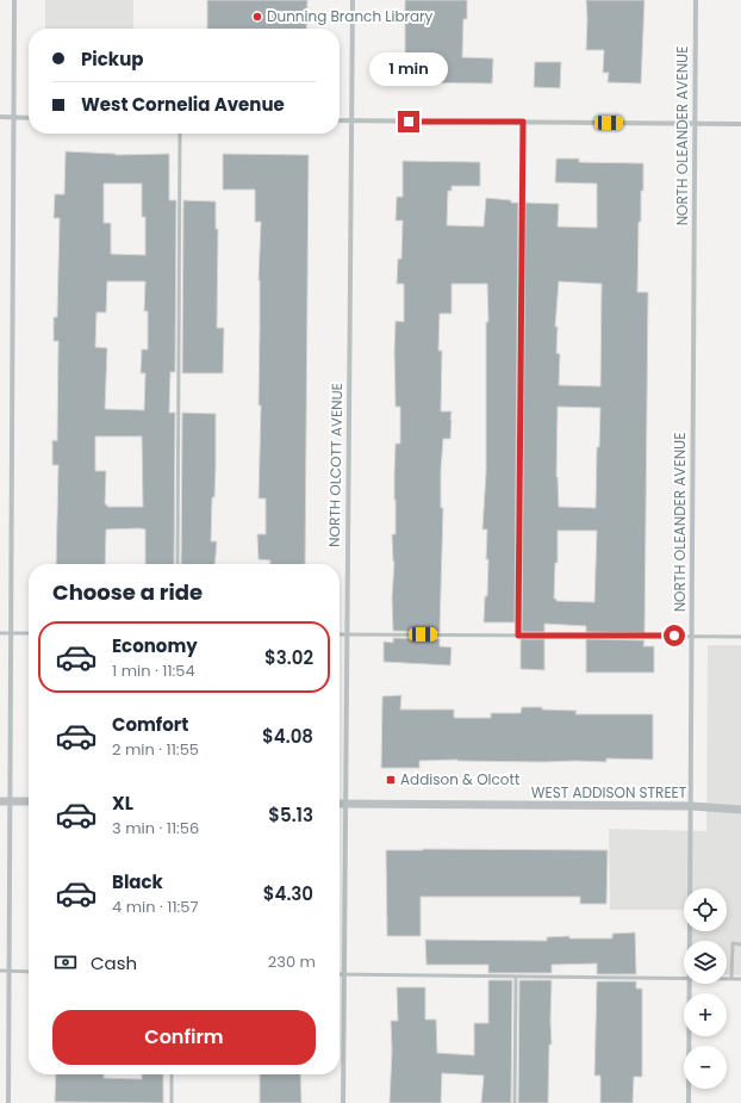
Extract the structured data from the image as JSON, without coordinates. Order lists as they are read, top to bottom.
{
  "streets": {
    "street": ["NORTH OLEANDER AVENUE", "NORTH OLCOTT AVENUE", "WEST ADDISON STREET"]
  },
  "crossings": [
    ["NORTH OLEANDER AVENUE", "WEST ADDISON STREET"],
    ["NORTH OLCOTT AVENUE", "WEST ADDISON STREET"]
  ],
  "places": {
    "other": ["Dunning Branch Library"],
    "transit": ["Addison & Olcott"]
  },
  "page": {
    "banner": ["Pickup", "West Cornelia Avenue"],
    "bubble": "1 min",
    "heading": "Choose a ride",
    "list": [
      {
        "name": "Economy",
        "note": "1 min · 11:54",
        "value": "$3.02"
      },
      {
        "name": "Comfort",
        "note": "2 min · 11:55",
        "value": "$4.08"
      },
      {
        "name": "XL",
        "note": "3 min · 11:56",
        "value": "$5.13"
      },
      {
        "name": "Black",
        "note": "4 min · 11:57",
        "value": "$4.30"
      }
    ],
    "map_buttons": ["+", "−"],
    "pay": ["Cash", "230 m"],
    "buttons": "Confirm"
  }
}
